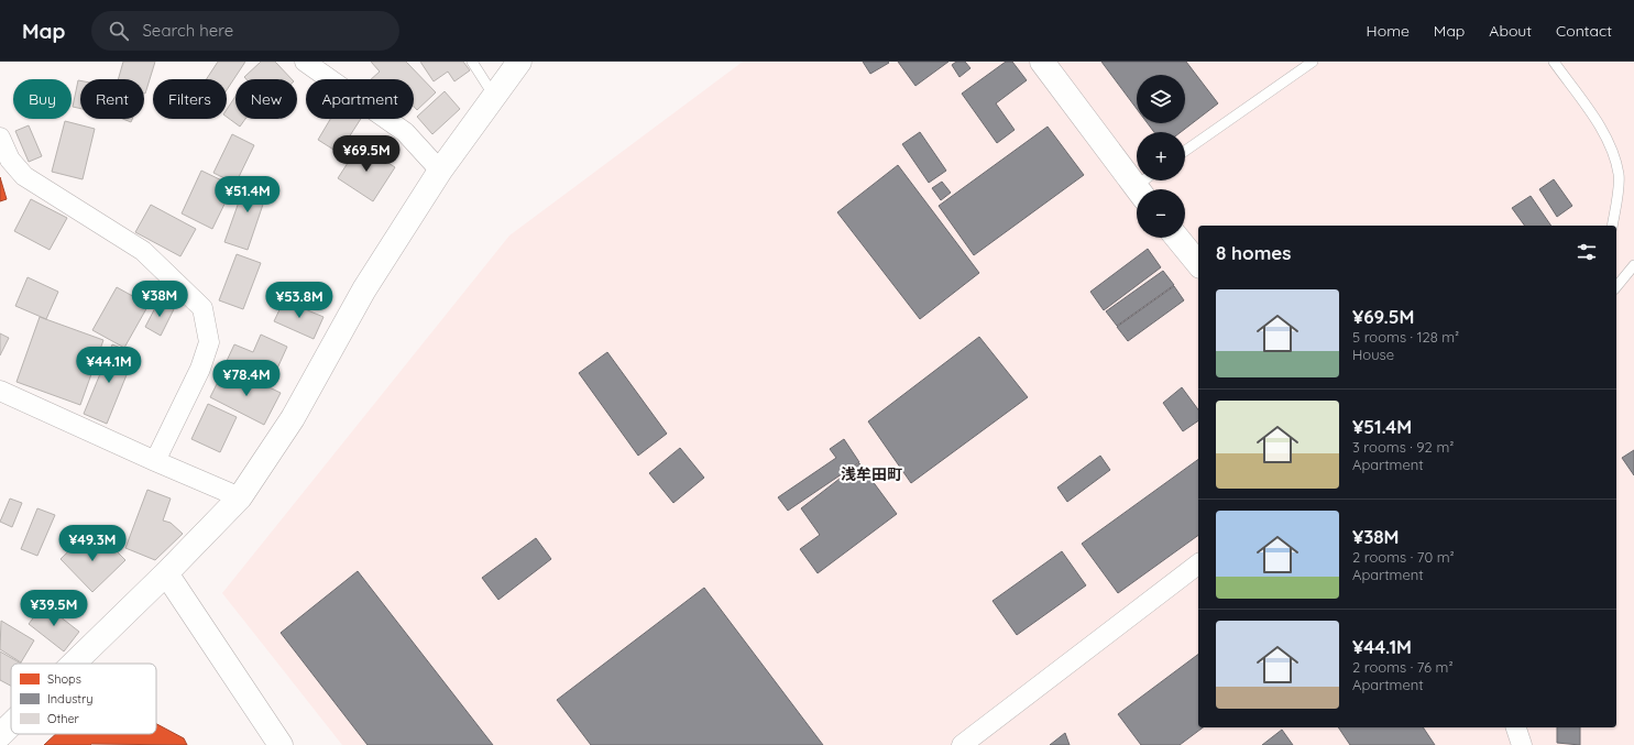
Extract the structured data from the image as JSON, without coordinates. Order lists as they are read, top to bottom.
{
  "districts": ["浅牟田町"],
  "legend": ["Shops", "Industry", "Other"],
  "page": {
    "header": "Map",
    "search": "Search here",
    "nav": [
      "Home",
      "Map",
      "About",
      "Contact"
    ],
    "map_buttons": ["+", "−"],
    "chip": [
      "Buy",
      "Rent",
      "Filters",
      "New",
      "Apartment"
    ],
    "price": [
      "¥69.5M",
      "¥51.4M",
      "¥38M",
      "¥53.8M",
      "¥44.1M",
      "¥78.4M",
      "¥49.3M",
      "¥39.5M"
    ],
    "heading": "8 homes",
    "list": [
      {
        "name": "¥69.5M",
        "note": "5 rooms · 128 m² · House"
      },
      {
        "name": "¥51.4M",
        "note": "3 rooms · 92 m² · Apartment"
      },
      {
        "name": "¥38M",
        "note": "2 rooms · 70 m² · Apartment"
      },
      {
        "name": "¥44.1M",
        "note": "2 rooms · 76 m² · Apartment"
      }
    ]
  }
}
